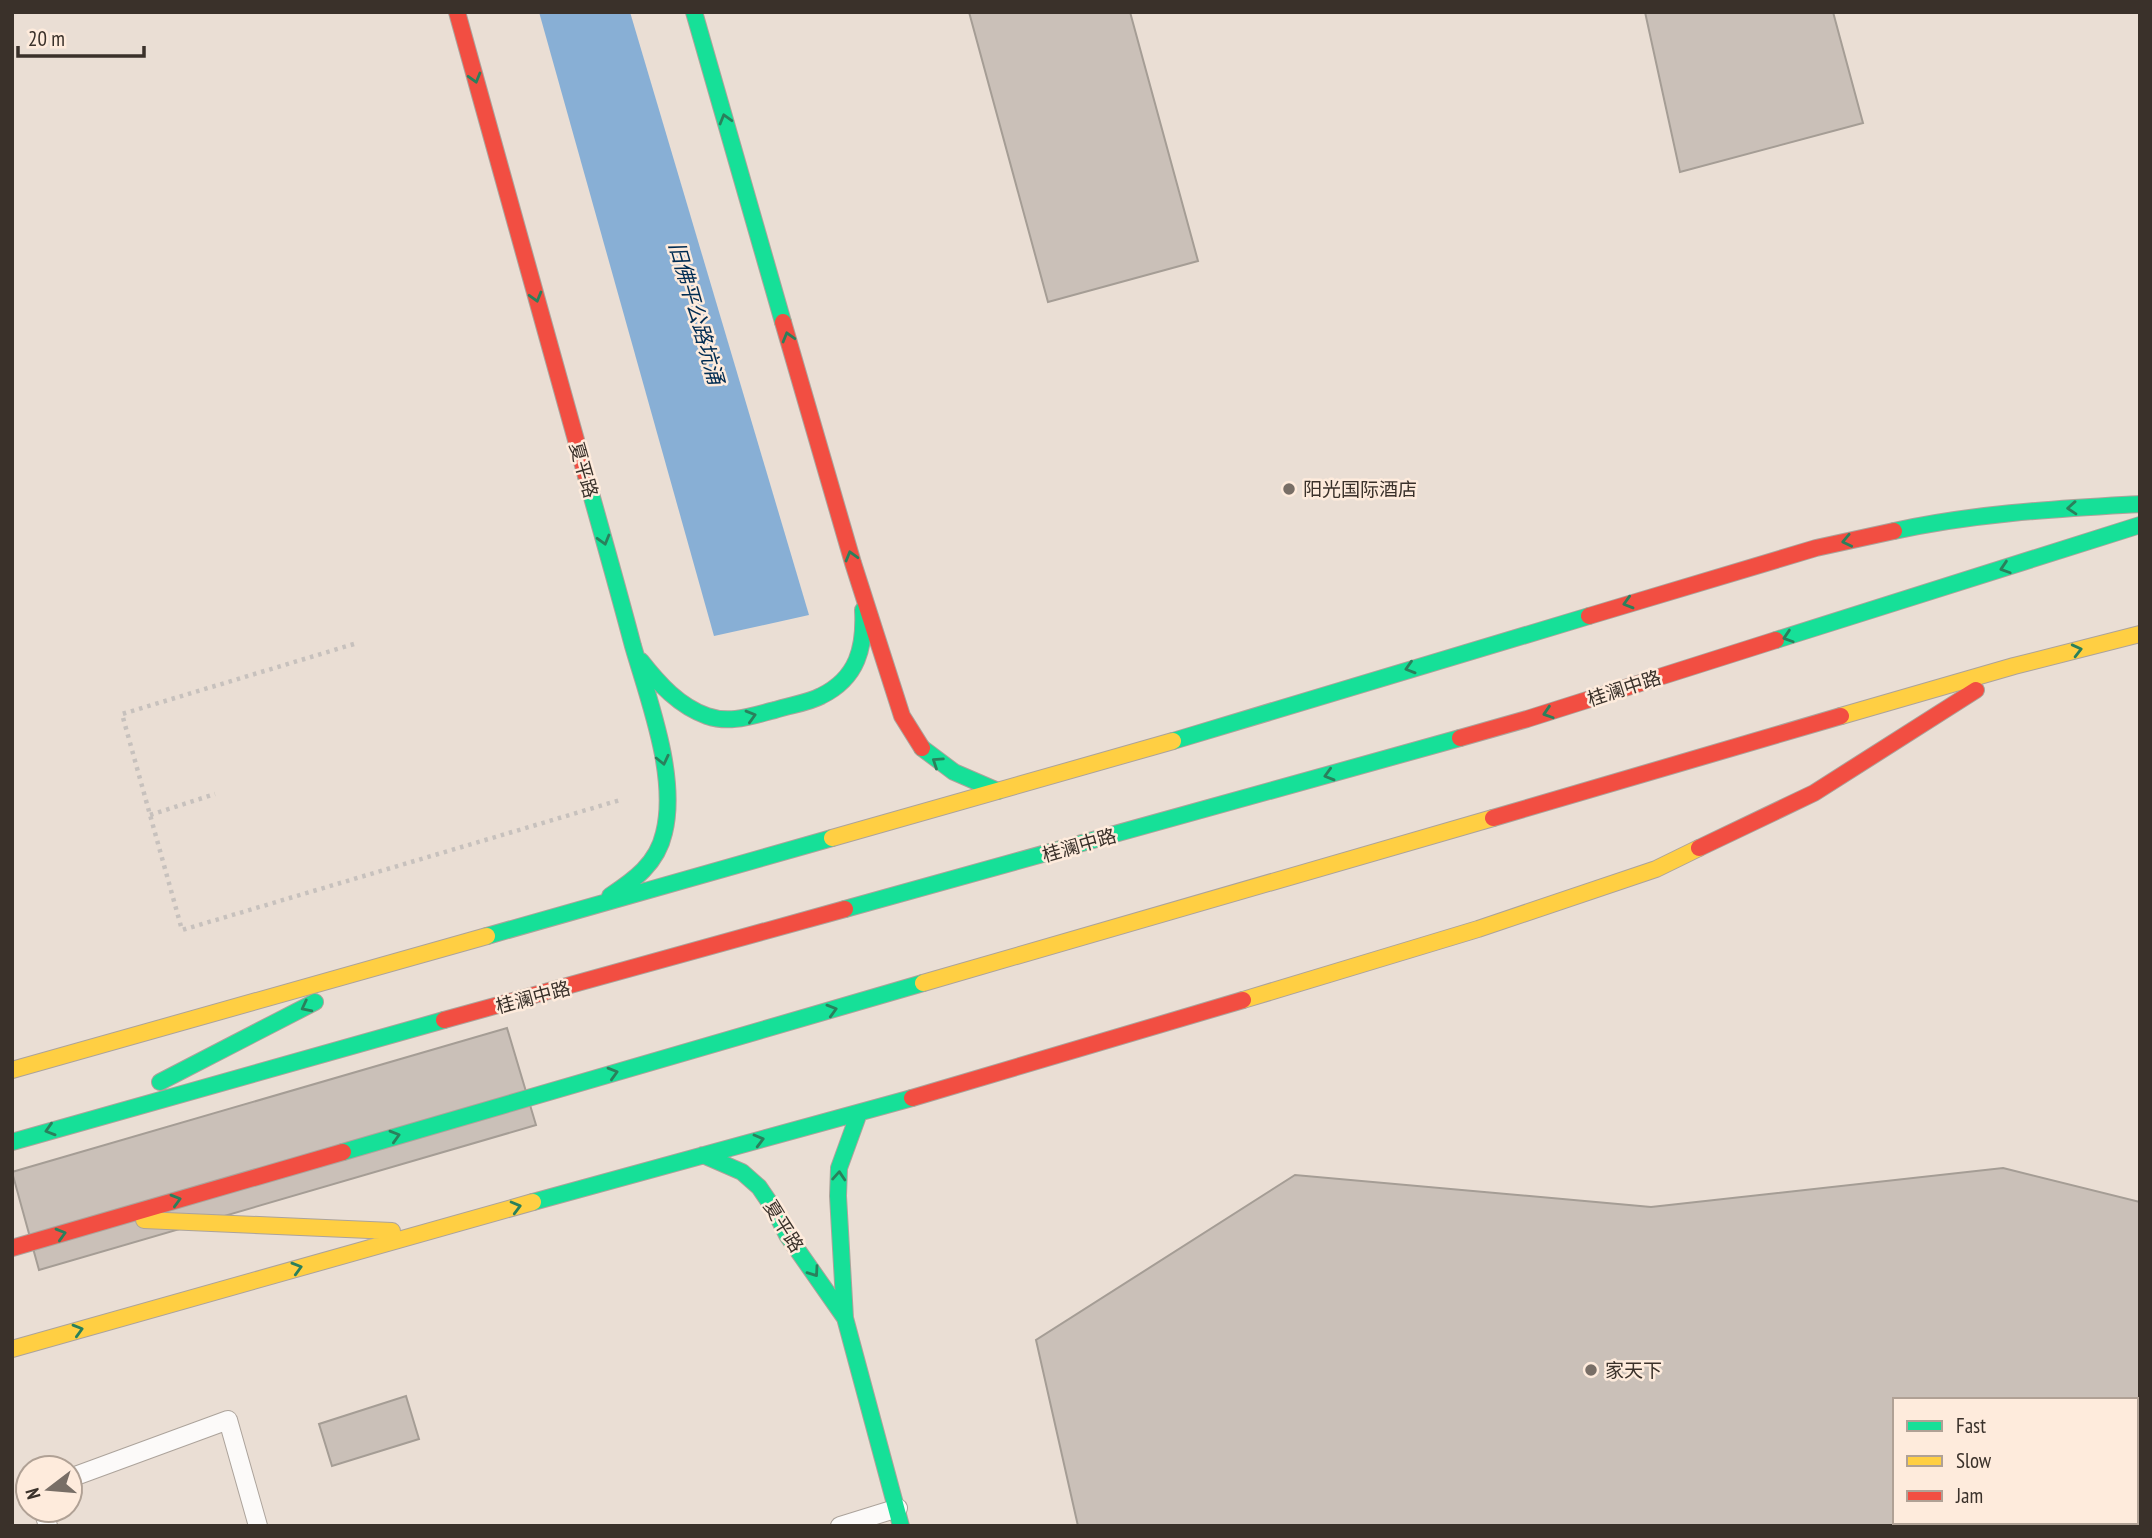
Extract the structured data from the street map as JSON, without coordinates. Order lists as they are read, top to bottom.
{
  "streets": {
    "main road": ["夏平路", "桂澜中路"]
  },
  "water": ["旧佛平公路坑涌"],
  "places": ["阳光国际酒店", "家天下"],
  "legend": ["Fast", "Slow", "Jam"],
  "scale_bar": "20 m",
  "north": "left"
}
